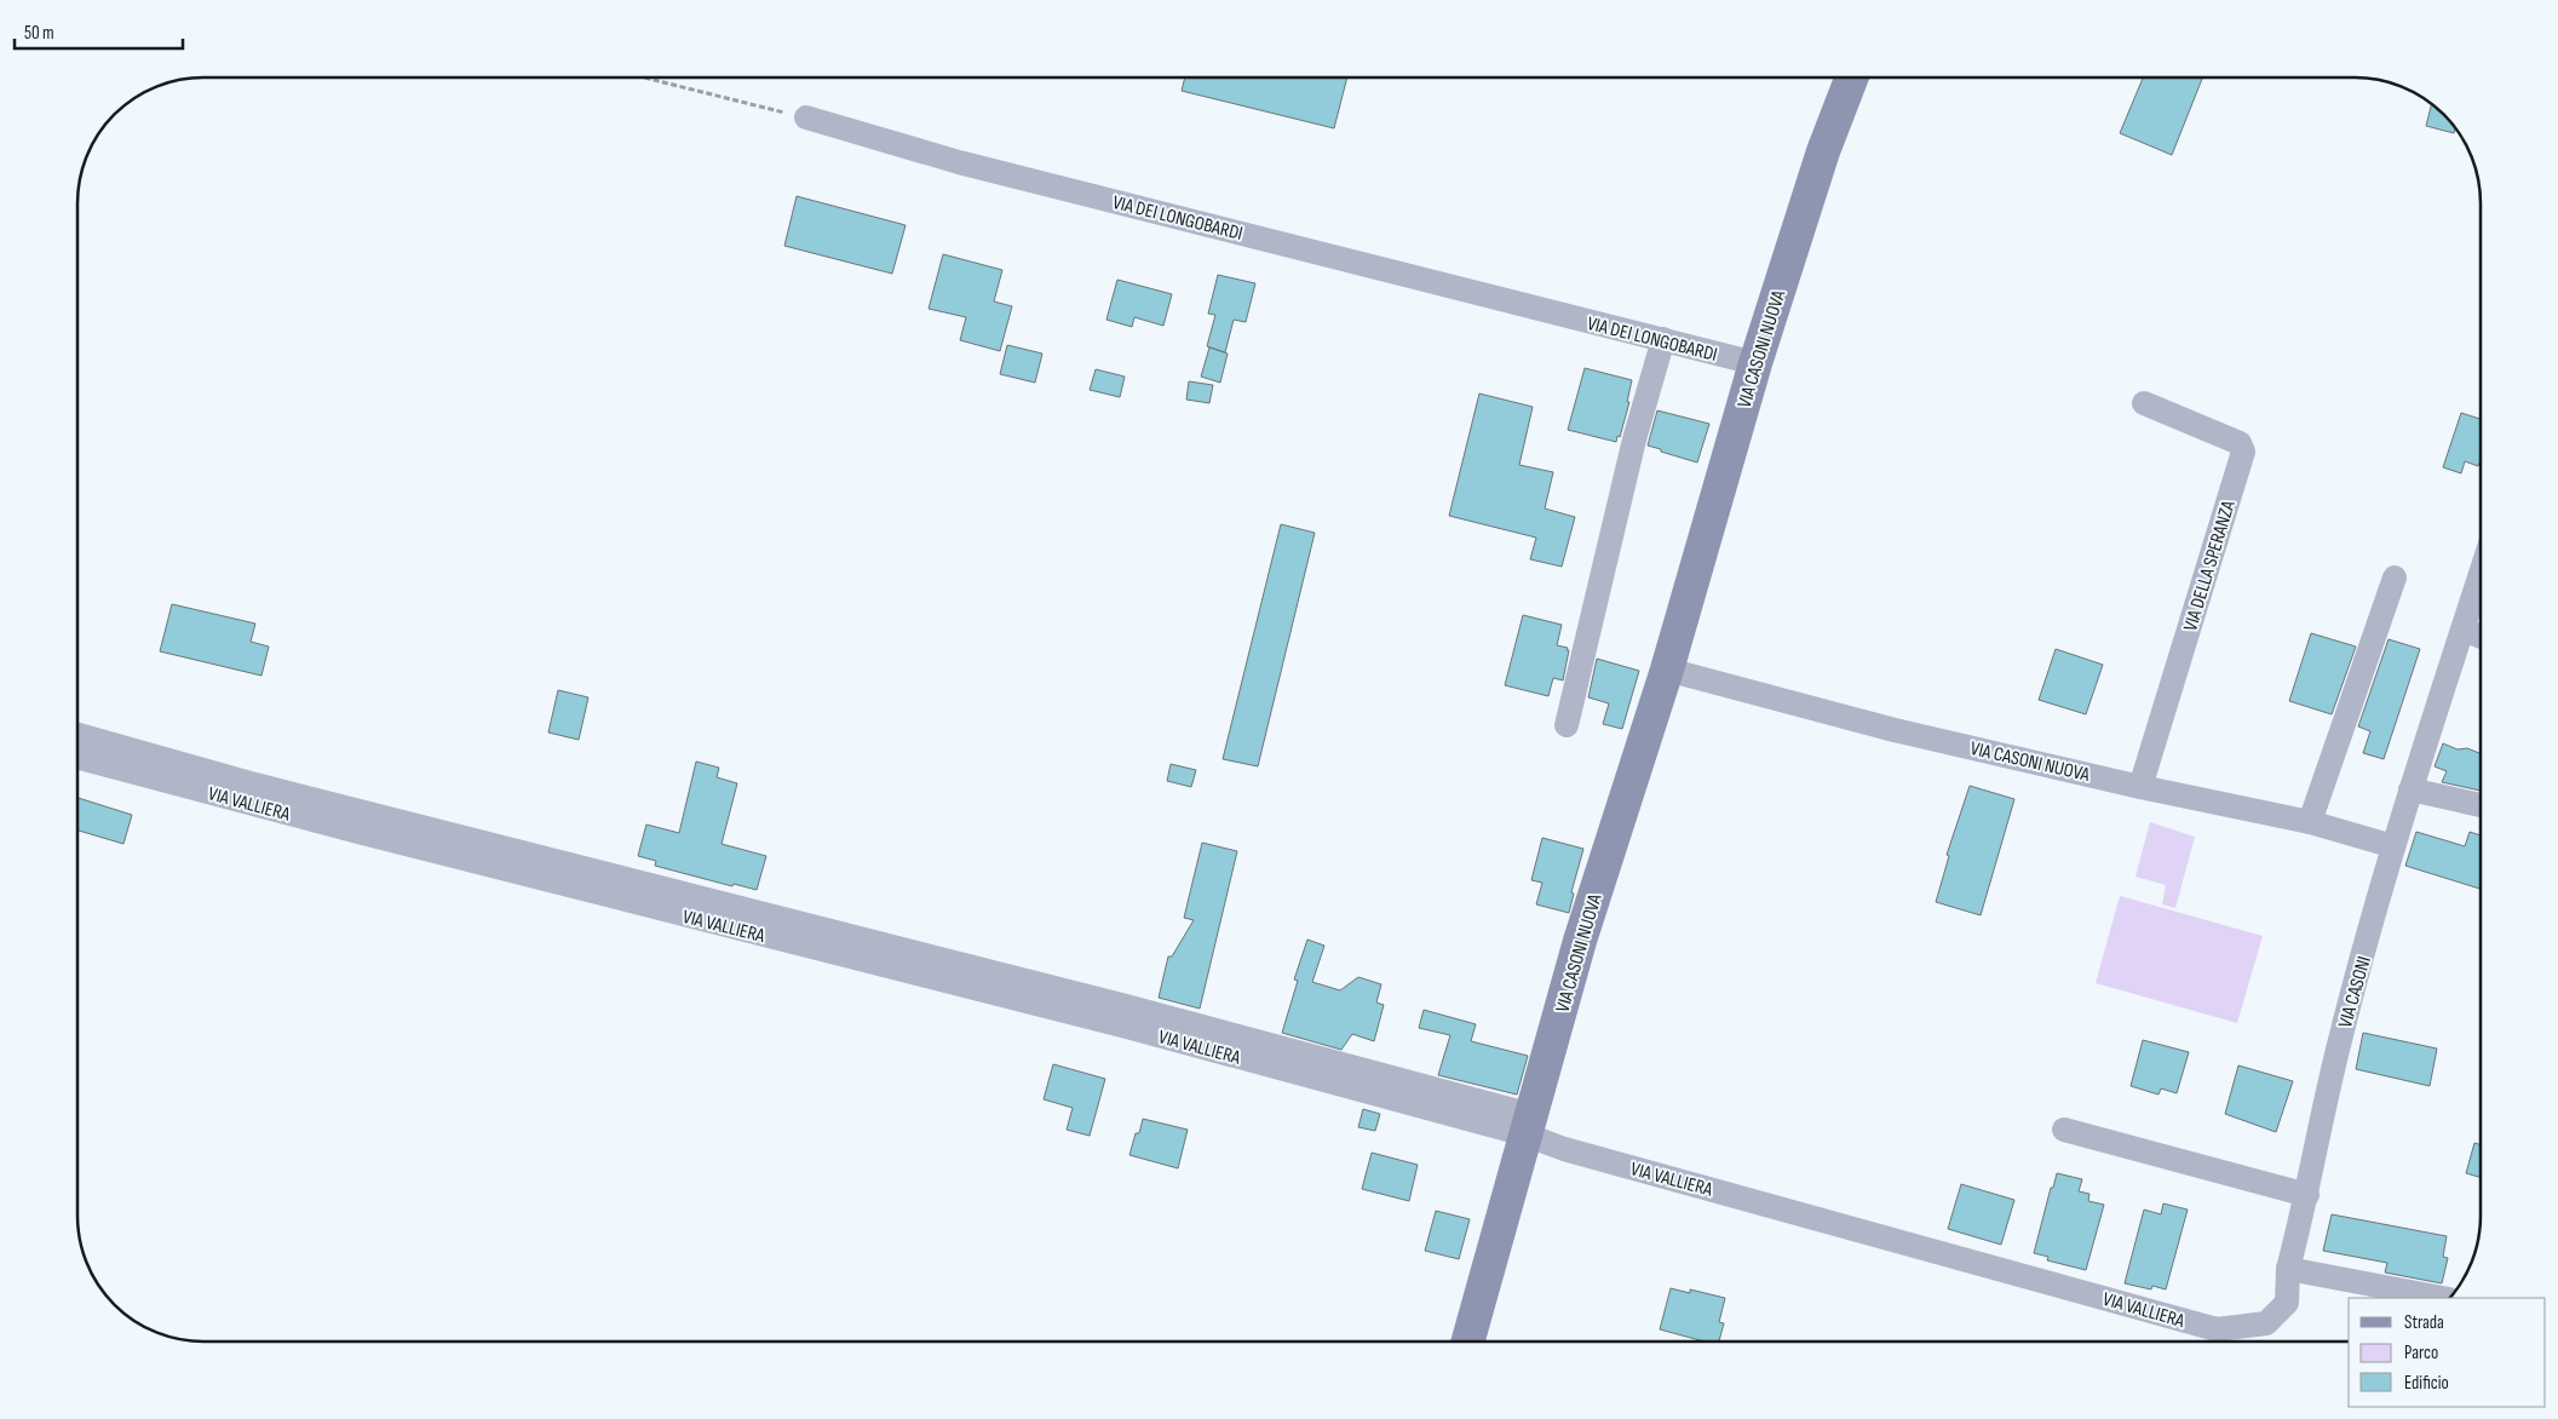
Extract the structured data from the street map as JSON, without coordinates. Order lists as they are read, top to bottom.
{
  "streets": {
    "main road": ["VIA CASONI NUOVA"],
    "street": [
      "VIA DEI LONGOBARDI",
      "VIA DELLA SPERANZA",
      "VIA VALLIERA",
      "VIA CASONI"
    ]
  },
  "crossings": [
    ["VIA DEI LONGOBARDI", "VIA CASONI NUOVA"],
    ["VIA CASONI NUOVA", "VIA DELLA SPERANZA"],
    ["VIA CASONI NUOVA", "VIA VALLIERA"],
    ["VIA CASONI NUOVA", "VIA CASONI"],
    ["VIA VALLIERA", "VIA CASONI"]
  ],
  "legend": ["Strada", "Parco", "Edificio"],
  "scale_bar": "50 m"
}
